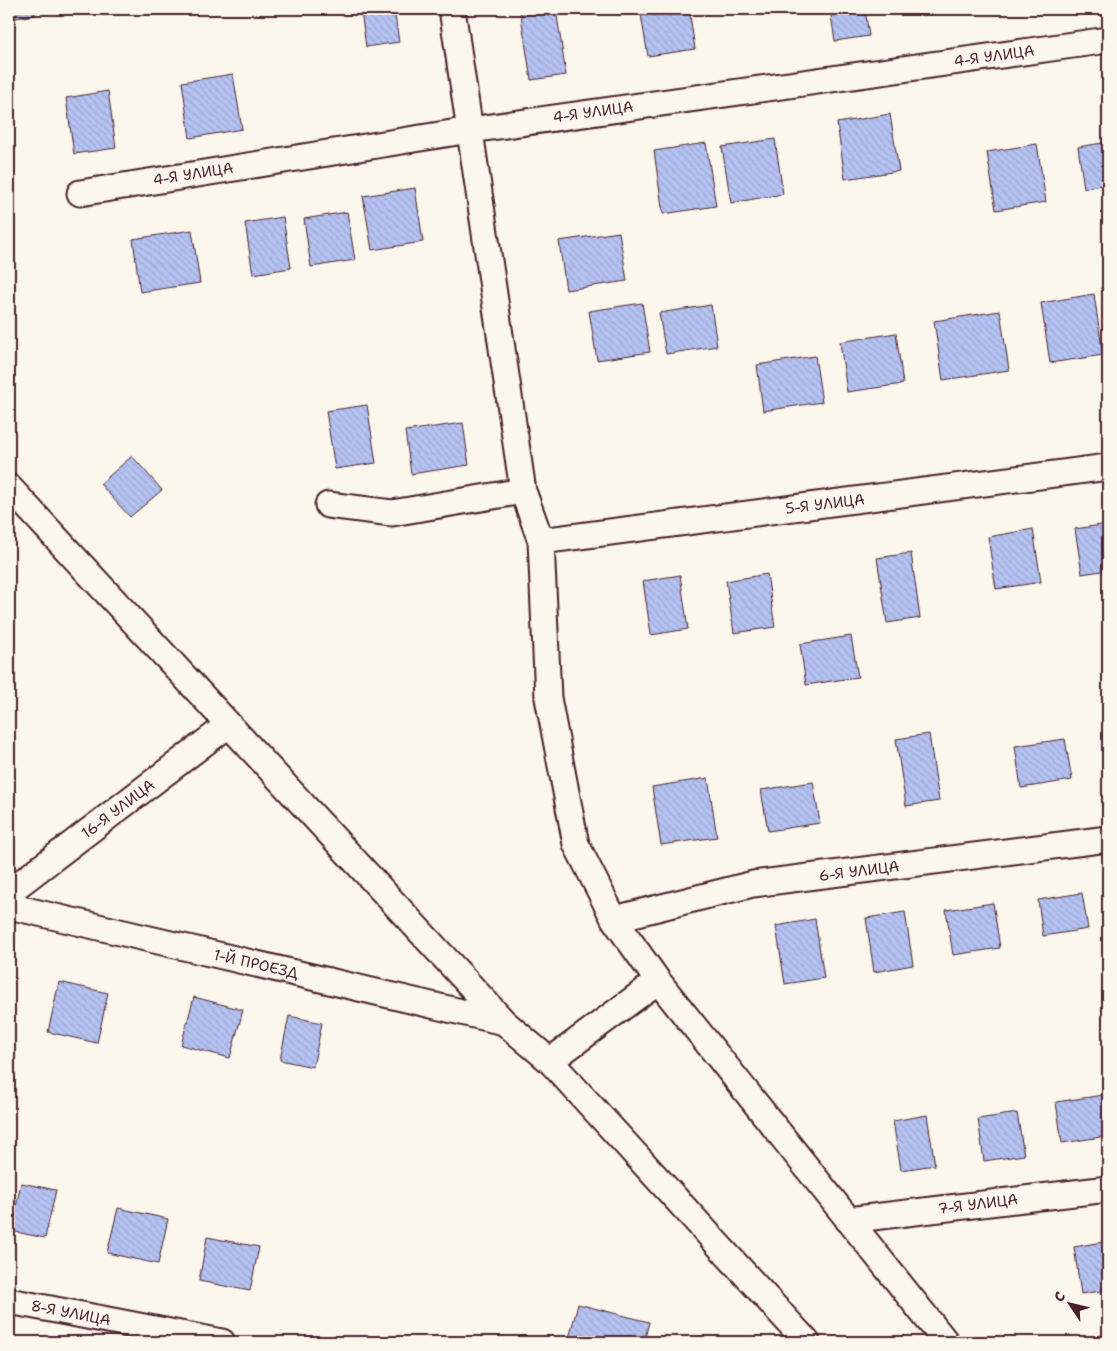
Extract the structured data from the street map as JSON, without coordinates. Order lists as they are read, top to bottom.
{
  "streets": {
    "street": [
      "4-Я УЛИЦА",
      "5-Я УЛИЦА",
      "16-Я УЛИЦА",
      "6-Я УЛИЦА",
      "1-Й ПРОЕЗД",
      "7-Я УЛИЦА",
      "8-Я УЛИЦА"
    ]
  },
  "north": "top left"
}
